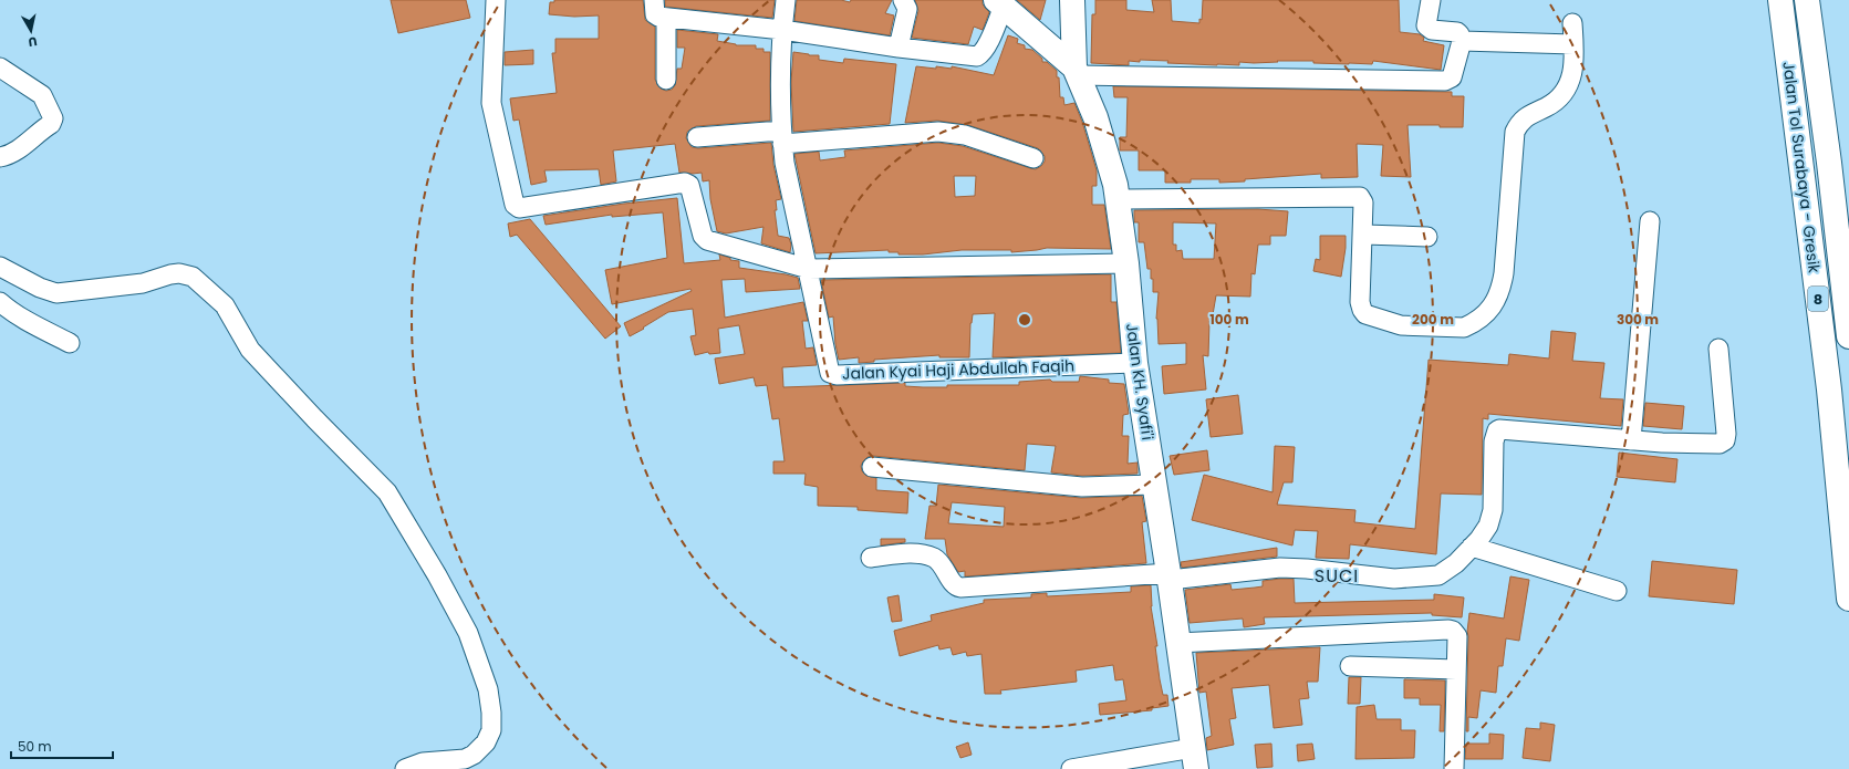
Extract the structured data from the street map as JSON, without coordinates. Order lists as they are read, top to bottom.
{
  "streets": {
    "main road": ["Jalan Tol Surabaya - Gresik", "8", "Jalan KH. Syafi'i"],
    "street": ["Jalan Kyai Haji Abdullah Faqih"]
  },
  "crossings": [
    ["Jalan Kyai Haji Abdullah Faqih", "Jalan KH. Syafi'i"]
  ],
  "districts": ["SUCI"],
  "scale_bar": "50 m",
  "north": "bottom",
  "rings": ["100 m", "200 m", "300 m"]
}
